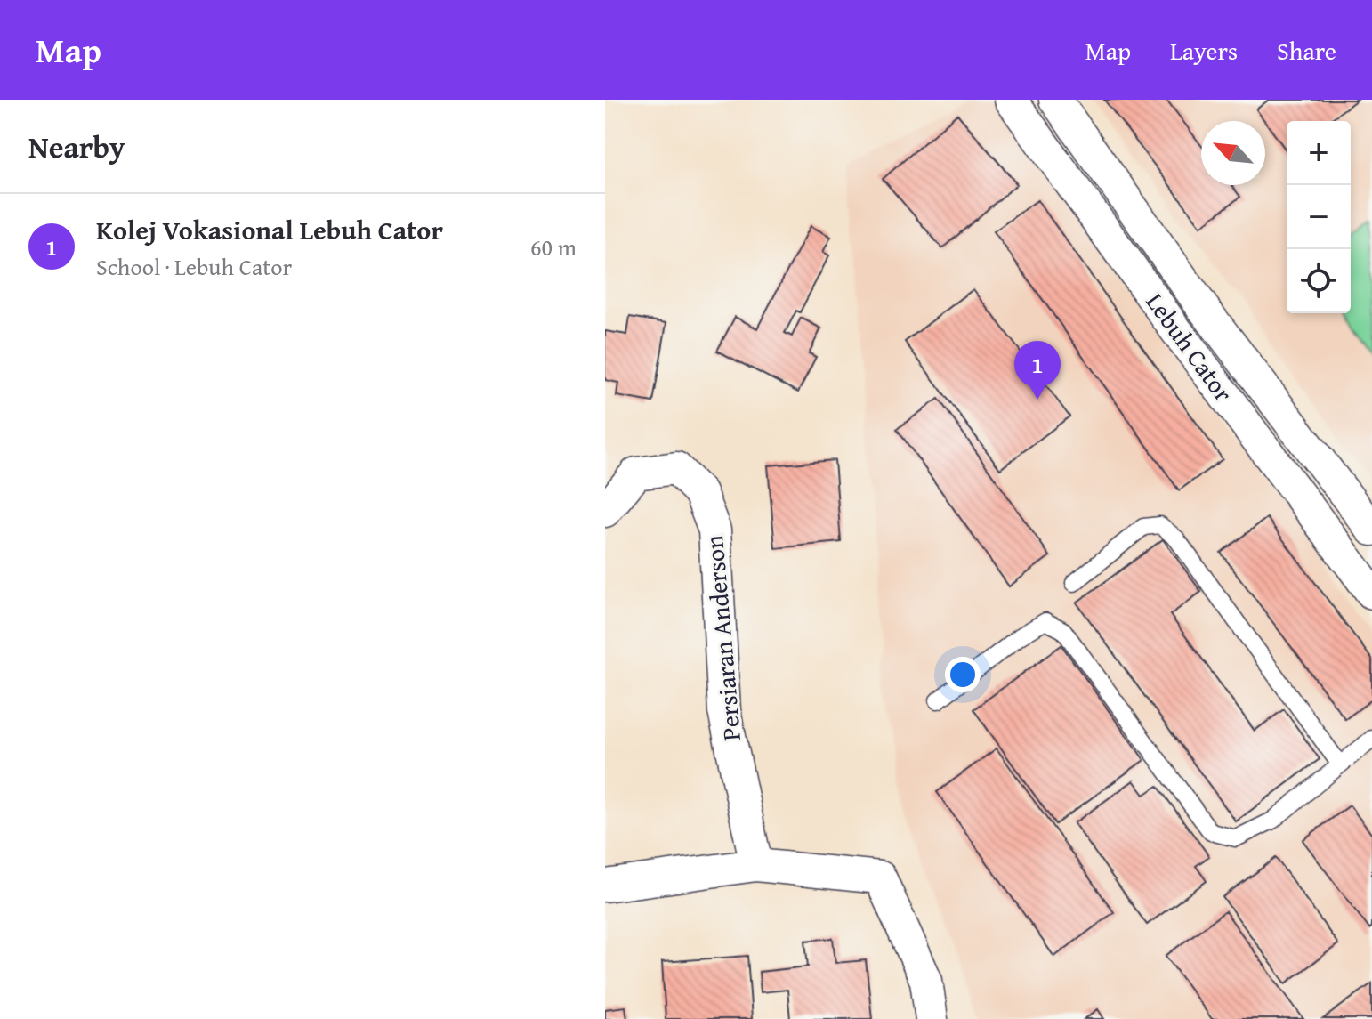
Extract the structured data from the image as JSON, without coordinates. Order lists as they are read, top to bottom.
{
  "streets": {
    "street": ["Lebuh Cator", "Persiaran Anderson"]
  },
  "north": "top left",
  "page": {
    "header": "Map",
    "nav": ["Map", "Layers", "Share"],
    "heading": "Nearby",
    "map_buttons": ["+", "−"],
    "list": [
      {
        "mark": "1",
        "name": "Kolej Vokasional Lebuh Cator",
        "note": "School · Lebuh Cator",
        "value": "60 m"
      }
    ],
    "pins": "1"
  }
}
